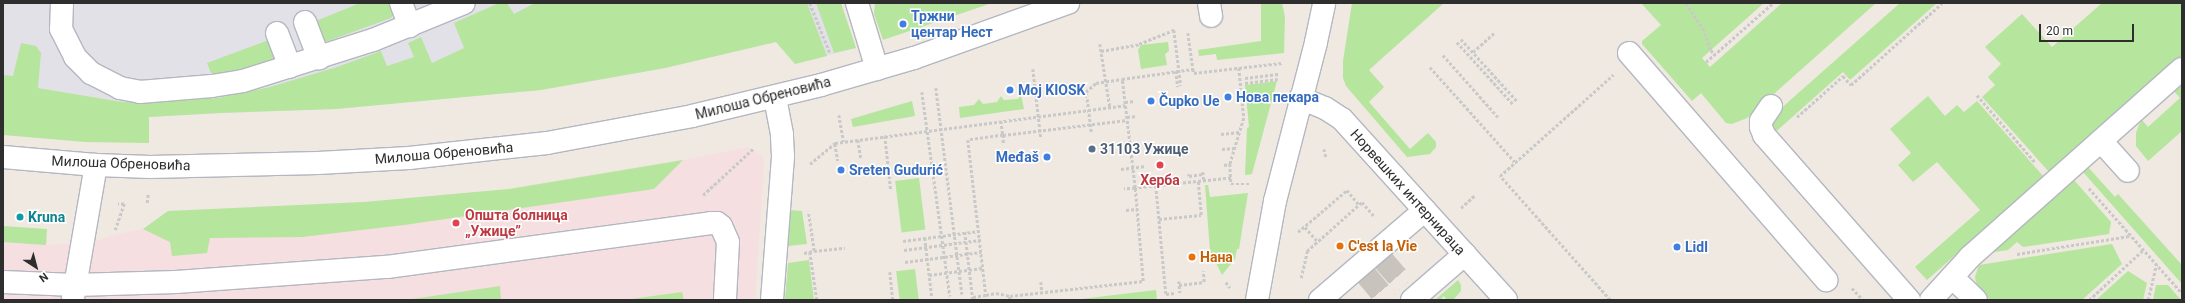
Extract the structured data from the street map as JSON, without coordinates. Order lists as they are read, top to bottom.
{
  "streets": {
    "street": ["Милоша Обреновића", "Норвешких интернираца"]
  },
  "places": [
    "Тржни центар Нест",
    "Moj KIOSK",
    "Нова пекара",
    "Čupko Ue",
    "31103 Ужице",
    "Međaš",
    "Херба",
    "Sreten Gudurić",
    "Kruna",
    "Општа болница „Ужице”",
    "C'est la Vie",
    "Lidl",
    "Нана"
  ],
  "scale_bar": "20 m",
  "north": "bottom right"
}
